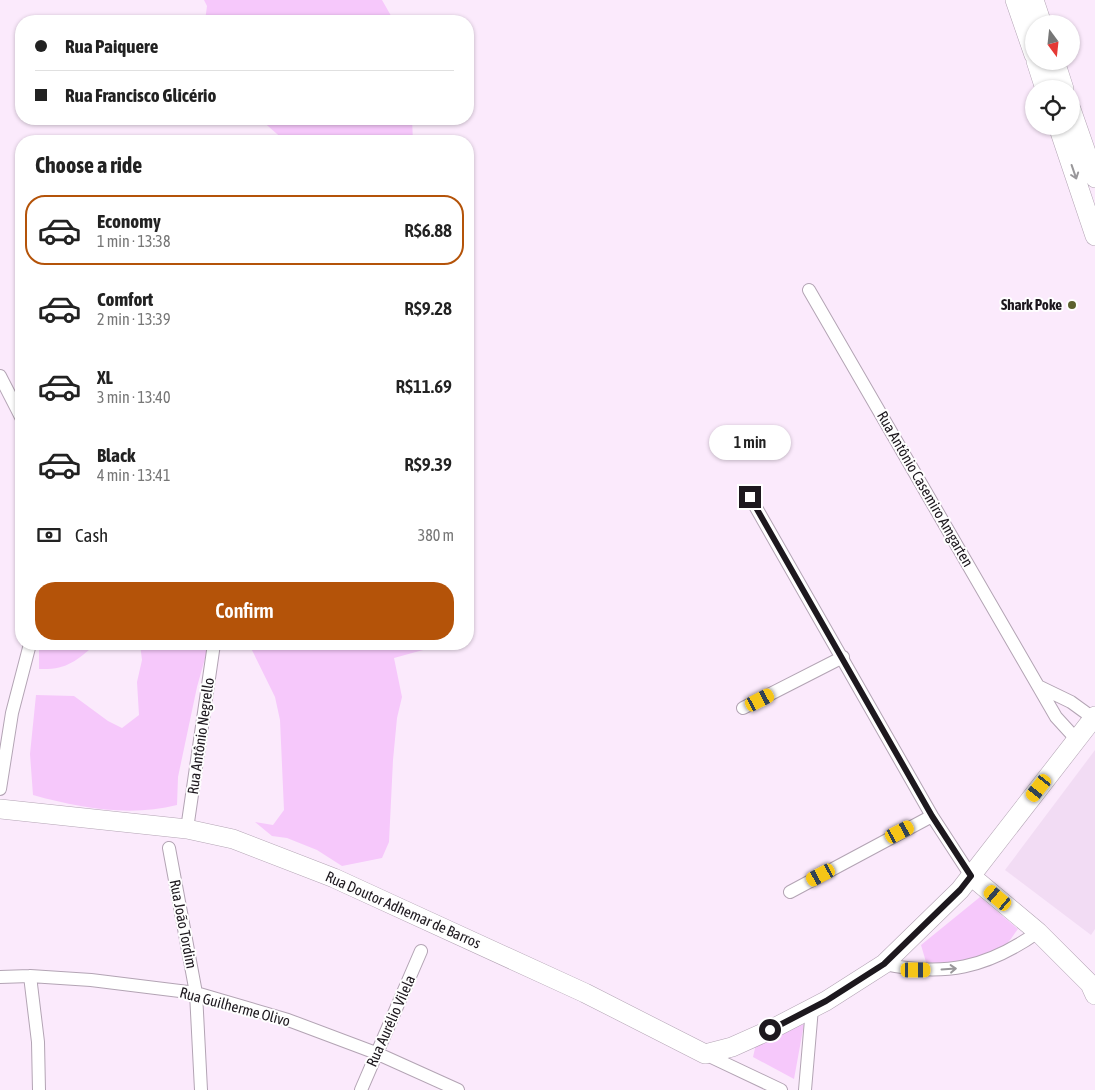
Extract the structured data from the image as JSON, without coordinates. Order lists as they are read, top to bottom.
{
  "streets": {
    "street": [
      "Rua Antônio Casemiro Amgarten",
      "Rua Antônio Negrello",
      "Rua Doutor Adhemar de Barros",
      "Rua João Tordim",
      "Rua Guilherme Olivo",
      "Rua Aurélio Vilela"
    ]
  },
  "crossings": [
    ["Rua Antônio Negrello", "Rua Doutor Adhemar de Barros"],
    ["Rua João Tordim", "Rua Guilherme Olivo"],
    ["Rua Guilherme Olivo", "Rua Aurélio Vilela"]
  ],
  "places": ["Shark Poke"],
  "north": "bottom",
  "page": {
    "banner": ["Rua Paiquere", "Rua Francisco Glicério"],
    "heading": "Choose a ride",
    "list": [
      {
        "name": "Economy",
        "note": "1 min · 13:38",
        "value": "R$6.88"
      },
      {
        "name": "Comfort",
        "note": "2 min · 13:39",
        "value": "R$9.28"
      },
      {
        "name": "XL",
        "note": "3 min · 13:40",
        "value": "R$11.69"
      },
      {
        "name": "Black",
        "note": "4 min · 13:41",
        "value": "R$9.39"
      }
    ],
    "bubble": "1 min",
    "pay": ["Cash", "380 m"],
    "buttons": "Confirm"
  }
}
